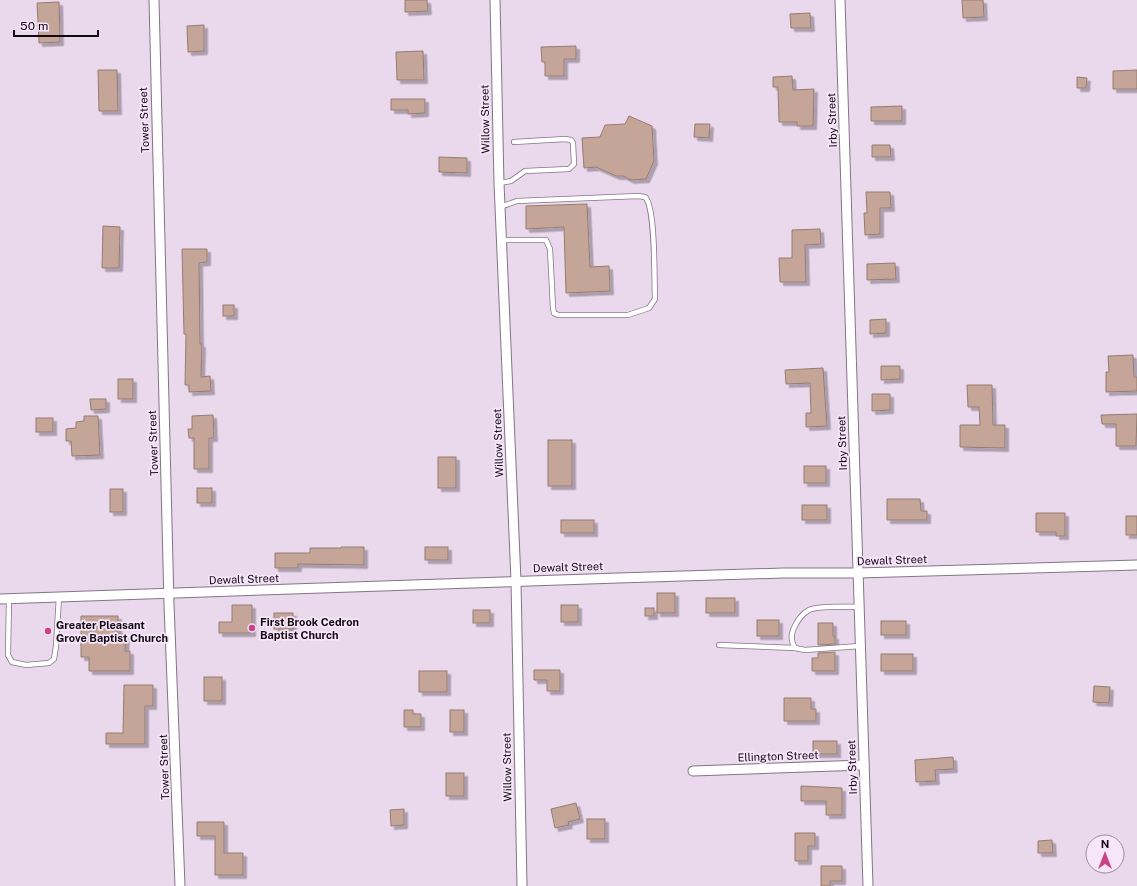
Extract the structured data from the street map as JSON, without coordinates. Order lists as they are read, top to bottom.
{
  "streets": {
    "street": [
      "Willow Street",
      "Tower Street",
      "Irby Street",
      "Dewalt Street",
      "Ellington Street"
    ]
  },
  "crossings": [
    ["Willow Street", "Dewalt Street"],
    ["Tower Street", "Dewalt Street"],
    ["Irby Street", "Dewalt Street"],
    ["Irby Street", "Ellington Street"]
  ],
  "places": ["First Brook Cedron Baptist Church", "Greater Pleasant Grove Baptist Church"],
  "scale_bar": "50 m",
  "north": "top"
}
